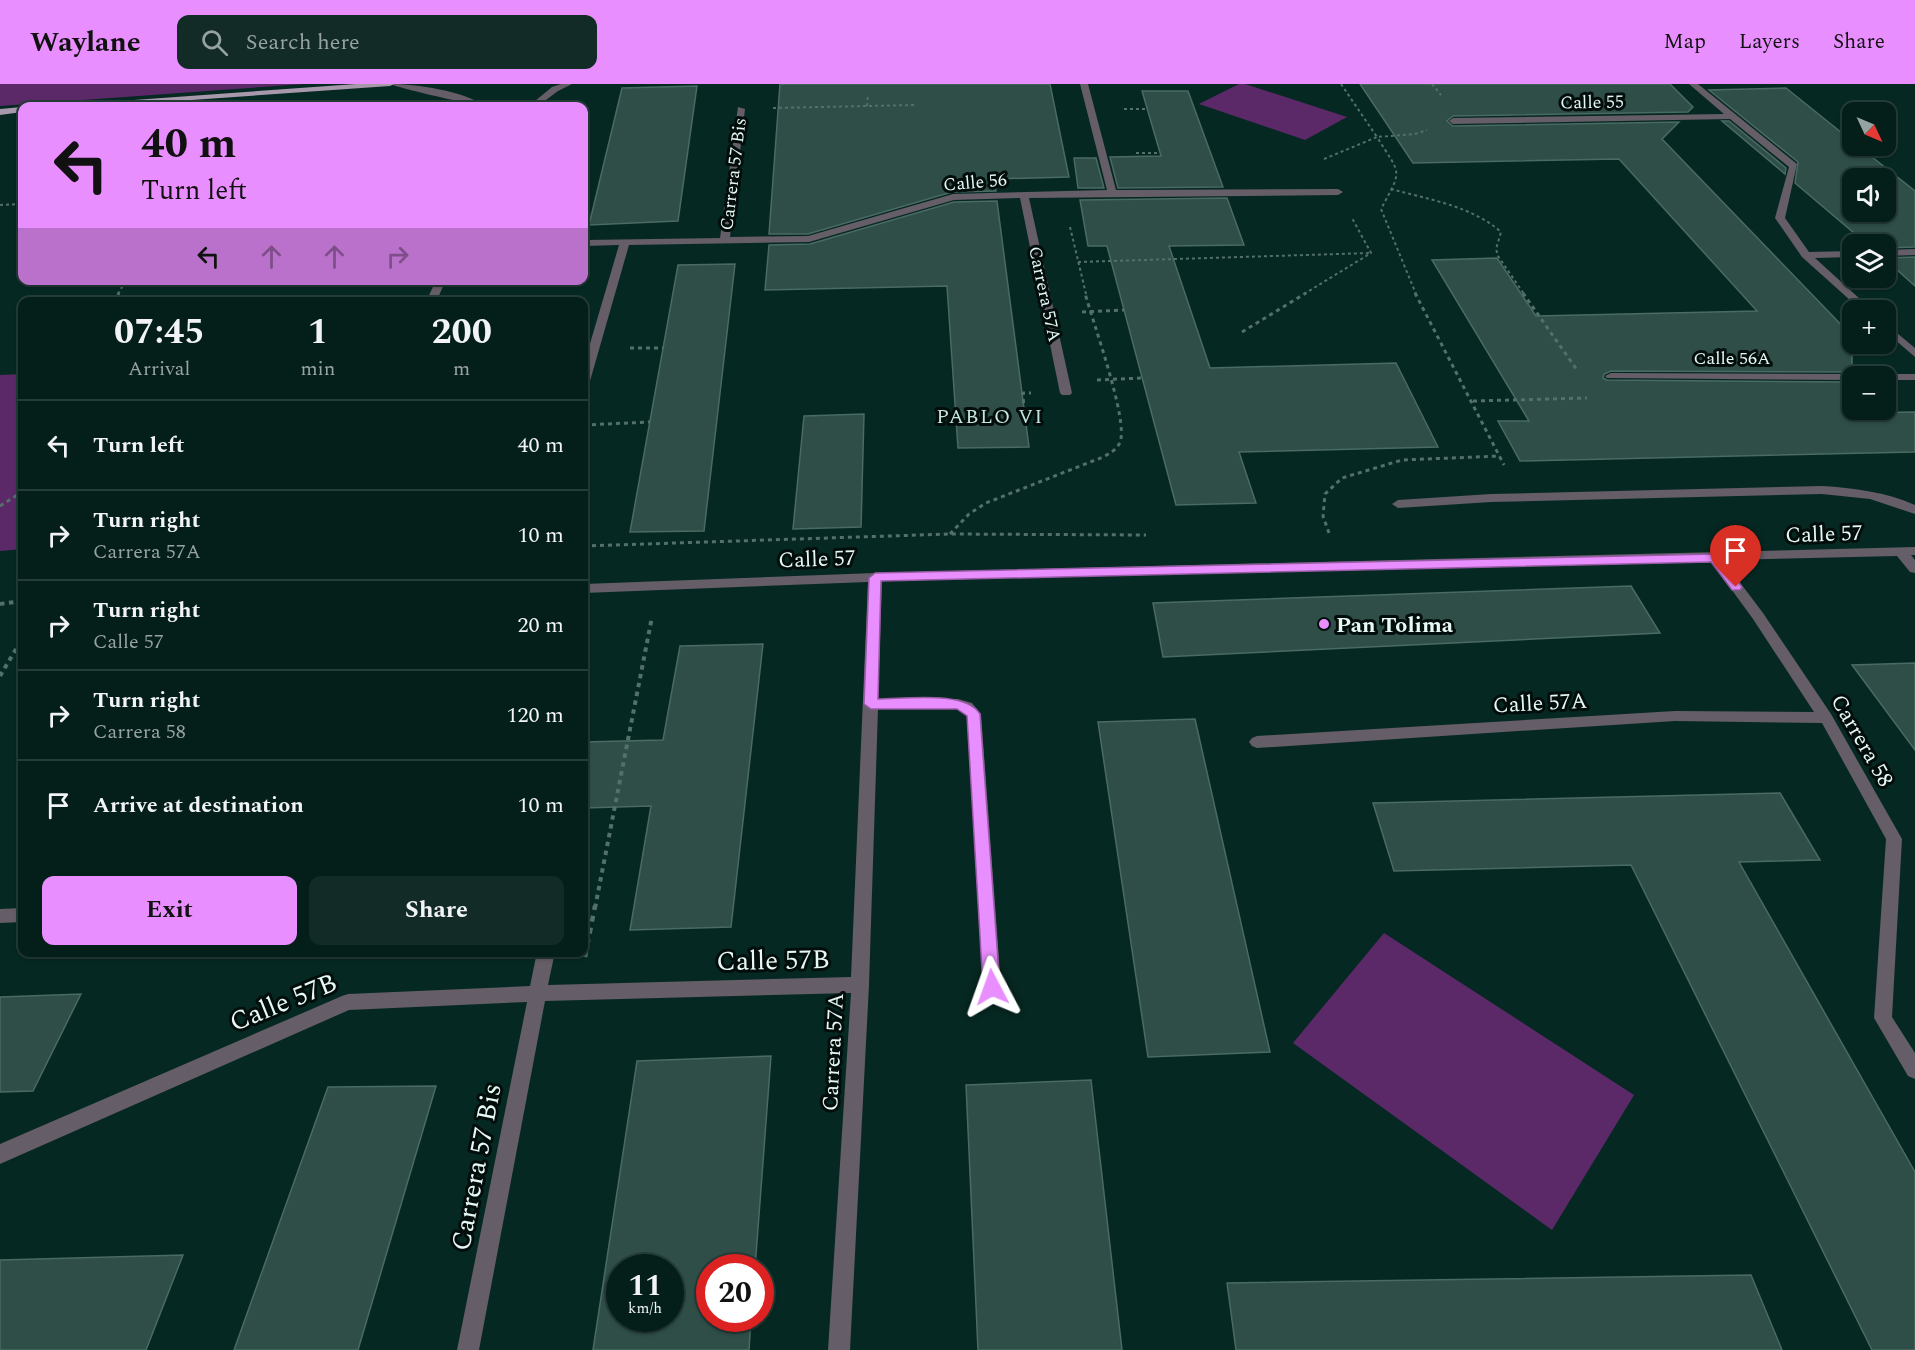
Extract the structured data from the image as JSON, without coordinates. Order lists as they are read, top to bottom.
{
  "streets": {
    "street": [
      "Calle 55",
      "Carrera 57 Bis",
      "Calle 56",
      "Carrera 57A",
      "Calle 56A",
      "Calle 57",
      "Calle 57A",
      "Carrera 58",
      "Calle 57B"
    ]
  },
  "crossings": [
    ["Carrera 57 Bis", "Calle 56"],
    ["Carrera 57 Bis", "Calle 57B"],
    ["Calle 56", "Carrera 57A"],
    ["Carrera 57A", "Calle 57"],
    ["Carrera 57A", "Calle 57B"],
    ["Calle 57", "Carrera 58"],
    ["Calle 57A", "Carrera 58"]
  ],
  "districts": ["PABLO VI"],
  "places": ["Pan Tolima"],
  "north": "bottom right",
  "page": {
    "header": "Waylane",
    "search": "Search here",
    "nav": ["Map", "Layers", "Share"],
    "map_buttons": ["+", "−"],
    "turn": ["40 m", "Turn left"],
    "eta": [
      "07:45",
      "Arrival",
      "1",
      "min",
      "200",
      "m"
    ],
    "list": [
      {
        "name": "Turn left",
        "value": "40 m"
      },
      {
        "name": "Turn right",
        "note": "Carrera 57A",
        "value": "10 m"
      },
      {
        "name": "Turn right",
        "note": "Calle 57",
        "value": "20 m"
      },
      {
        "name": "Turn right",
        "note": "Carrera 58",
        "value": "120 m"
      },
      {
        "name": "Arrive at destination",
        "value": "10 m"
      }
    ],
    "buttons": ["Exit", "Share"],
    "speed": "11 km/h",
    "limit": "20"
  }
}
